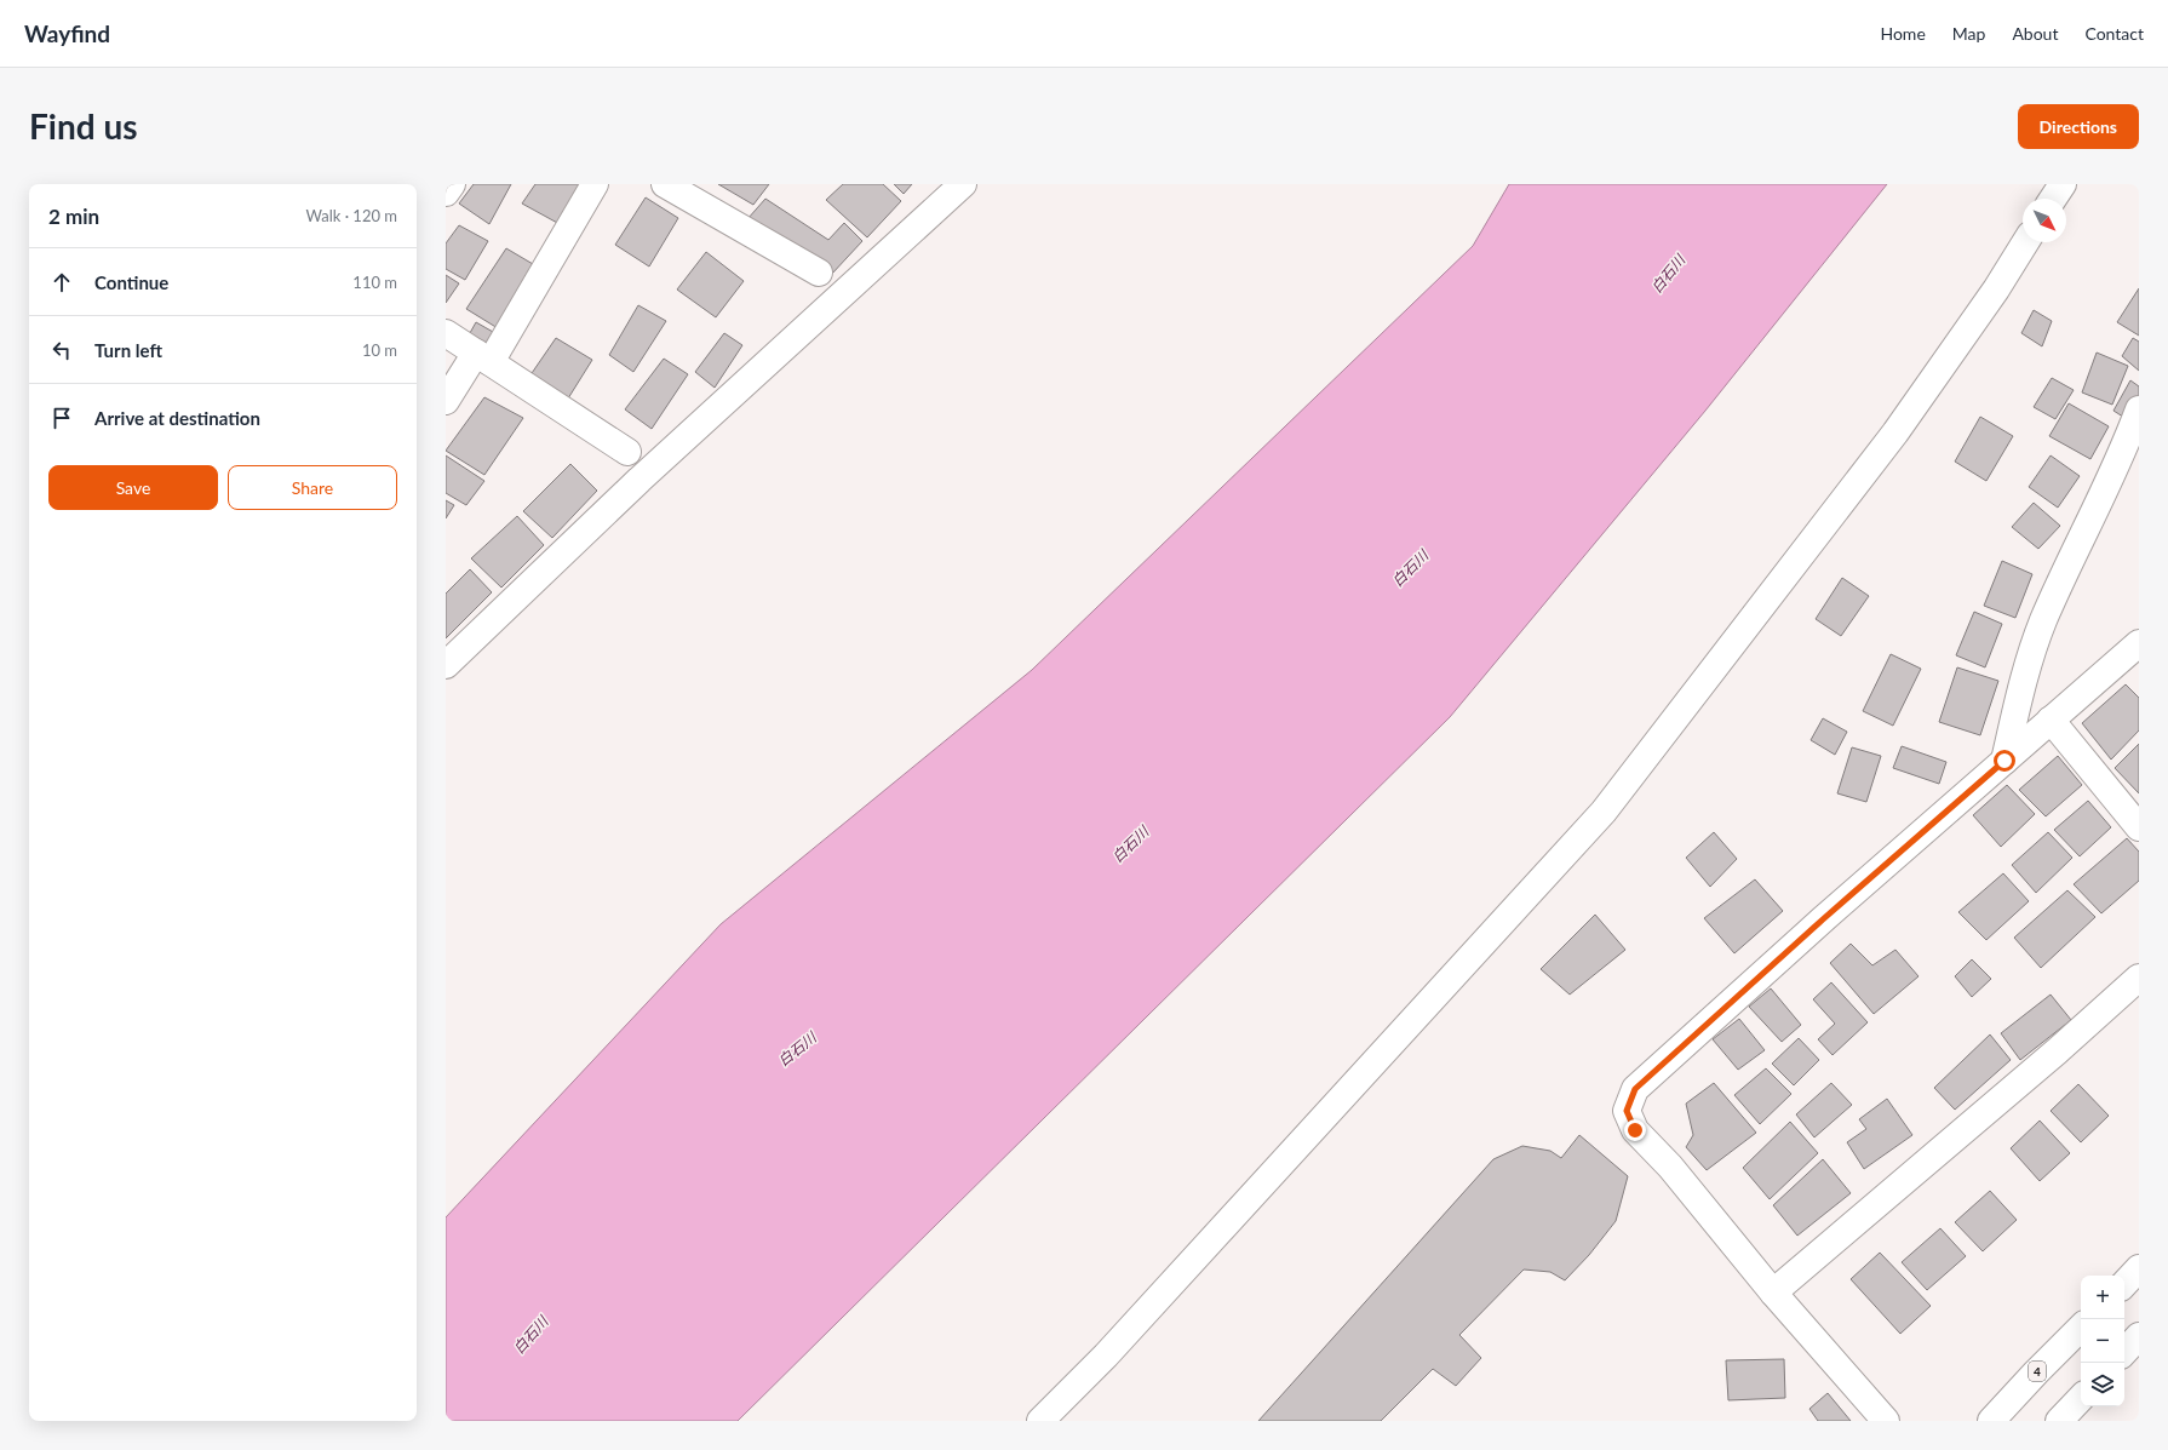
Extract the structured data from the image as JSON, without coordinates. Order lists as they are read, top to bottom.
{
  "streets": {
    "main road": ["4"]
  },
  "water": ["白石川"],
  "north": "bottom right",
  "page": {
    "header": "Wayfind",
    "nav": [
      "Home",
      "Map",
      "About",
      "Contact"
    ],
    "buttons": [
      "Directions",
      ["Save", "Share"]
    ],
    "title": "Find us",
    "heading": ["2 min", "Walk · 120 m"],
    "list": [
      ["Continue", "110 m"],
      ["Turn left", "10 m"],
      "Arrive at destination"
    ],
    "map_buttons": ["+", "−"]
  }
}
